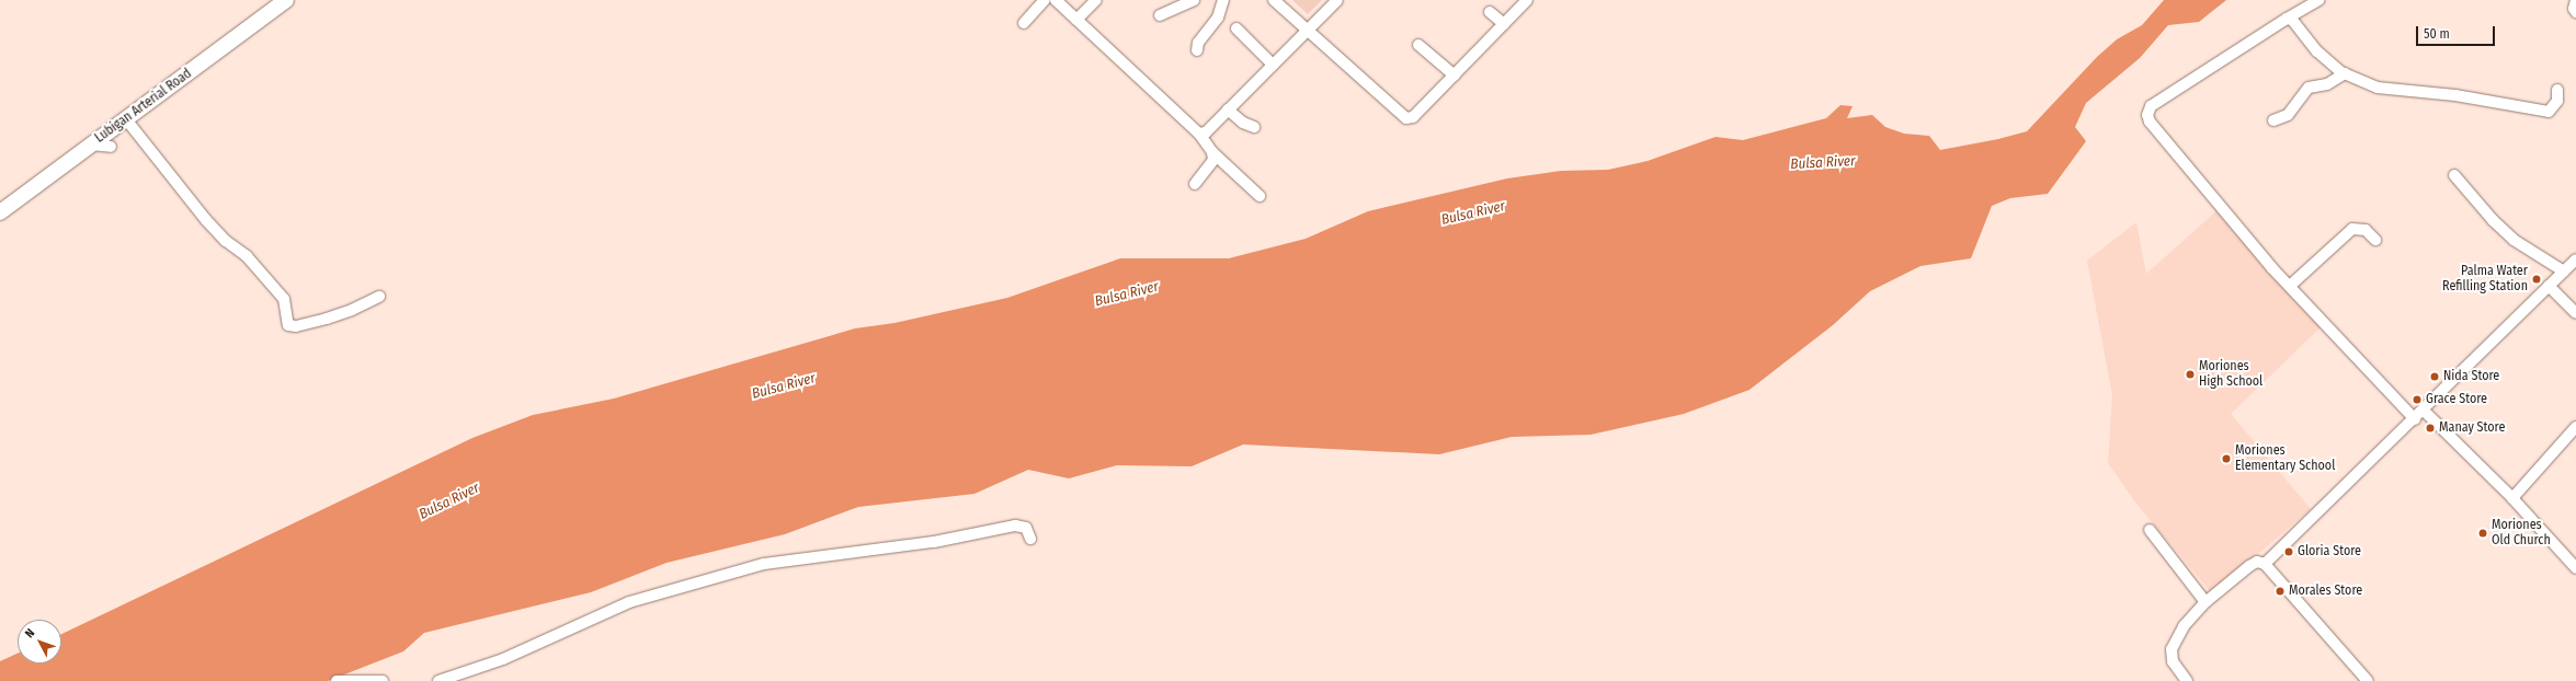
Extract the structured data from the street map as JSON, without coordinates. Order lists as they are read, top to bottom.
{
  "streets": {
    "main road": ["Lubigan Arterial Road"]
  },
  "water": ["Bulsa River"],
  "places": [
    "Palma Water Refilling Station",
    "Moriones High School",
    "Nida Store",
    "Grace Store",
    "Manay Store",
    "Moriones Elementary School",
    "Moriones Old Church",
    "Gloria Store",
    "Morales Store"
  ],
  "scale_bar": "50 m",
  "north": "top left"
}
